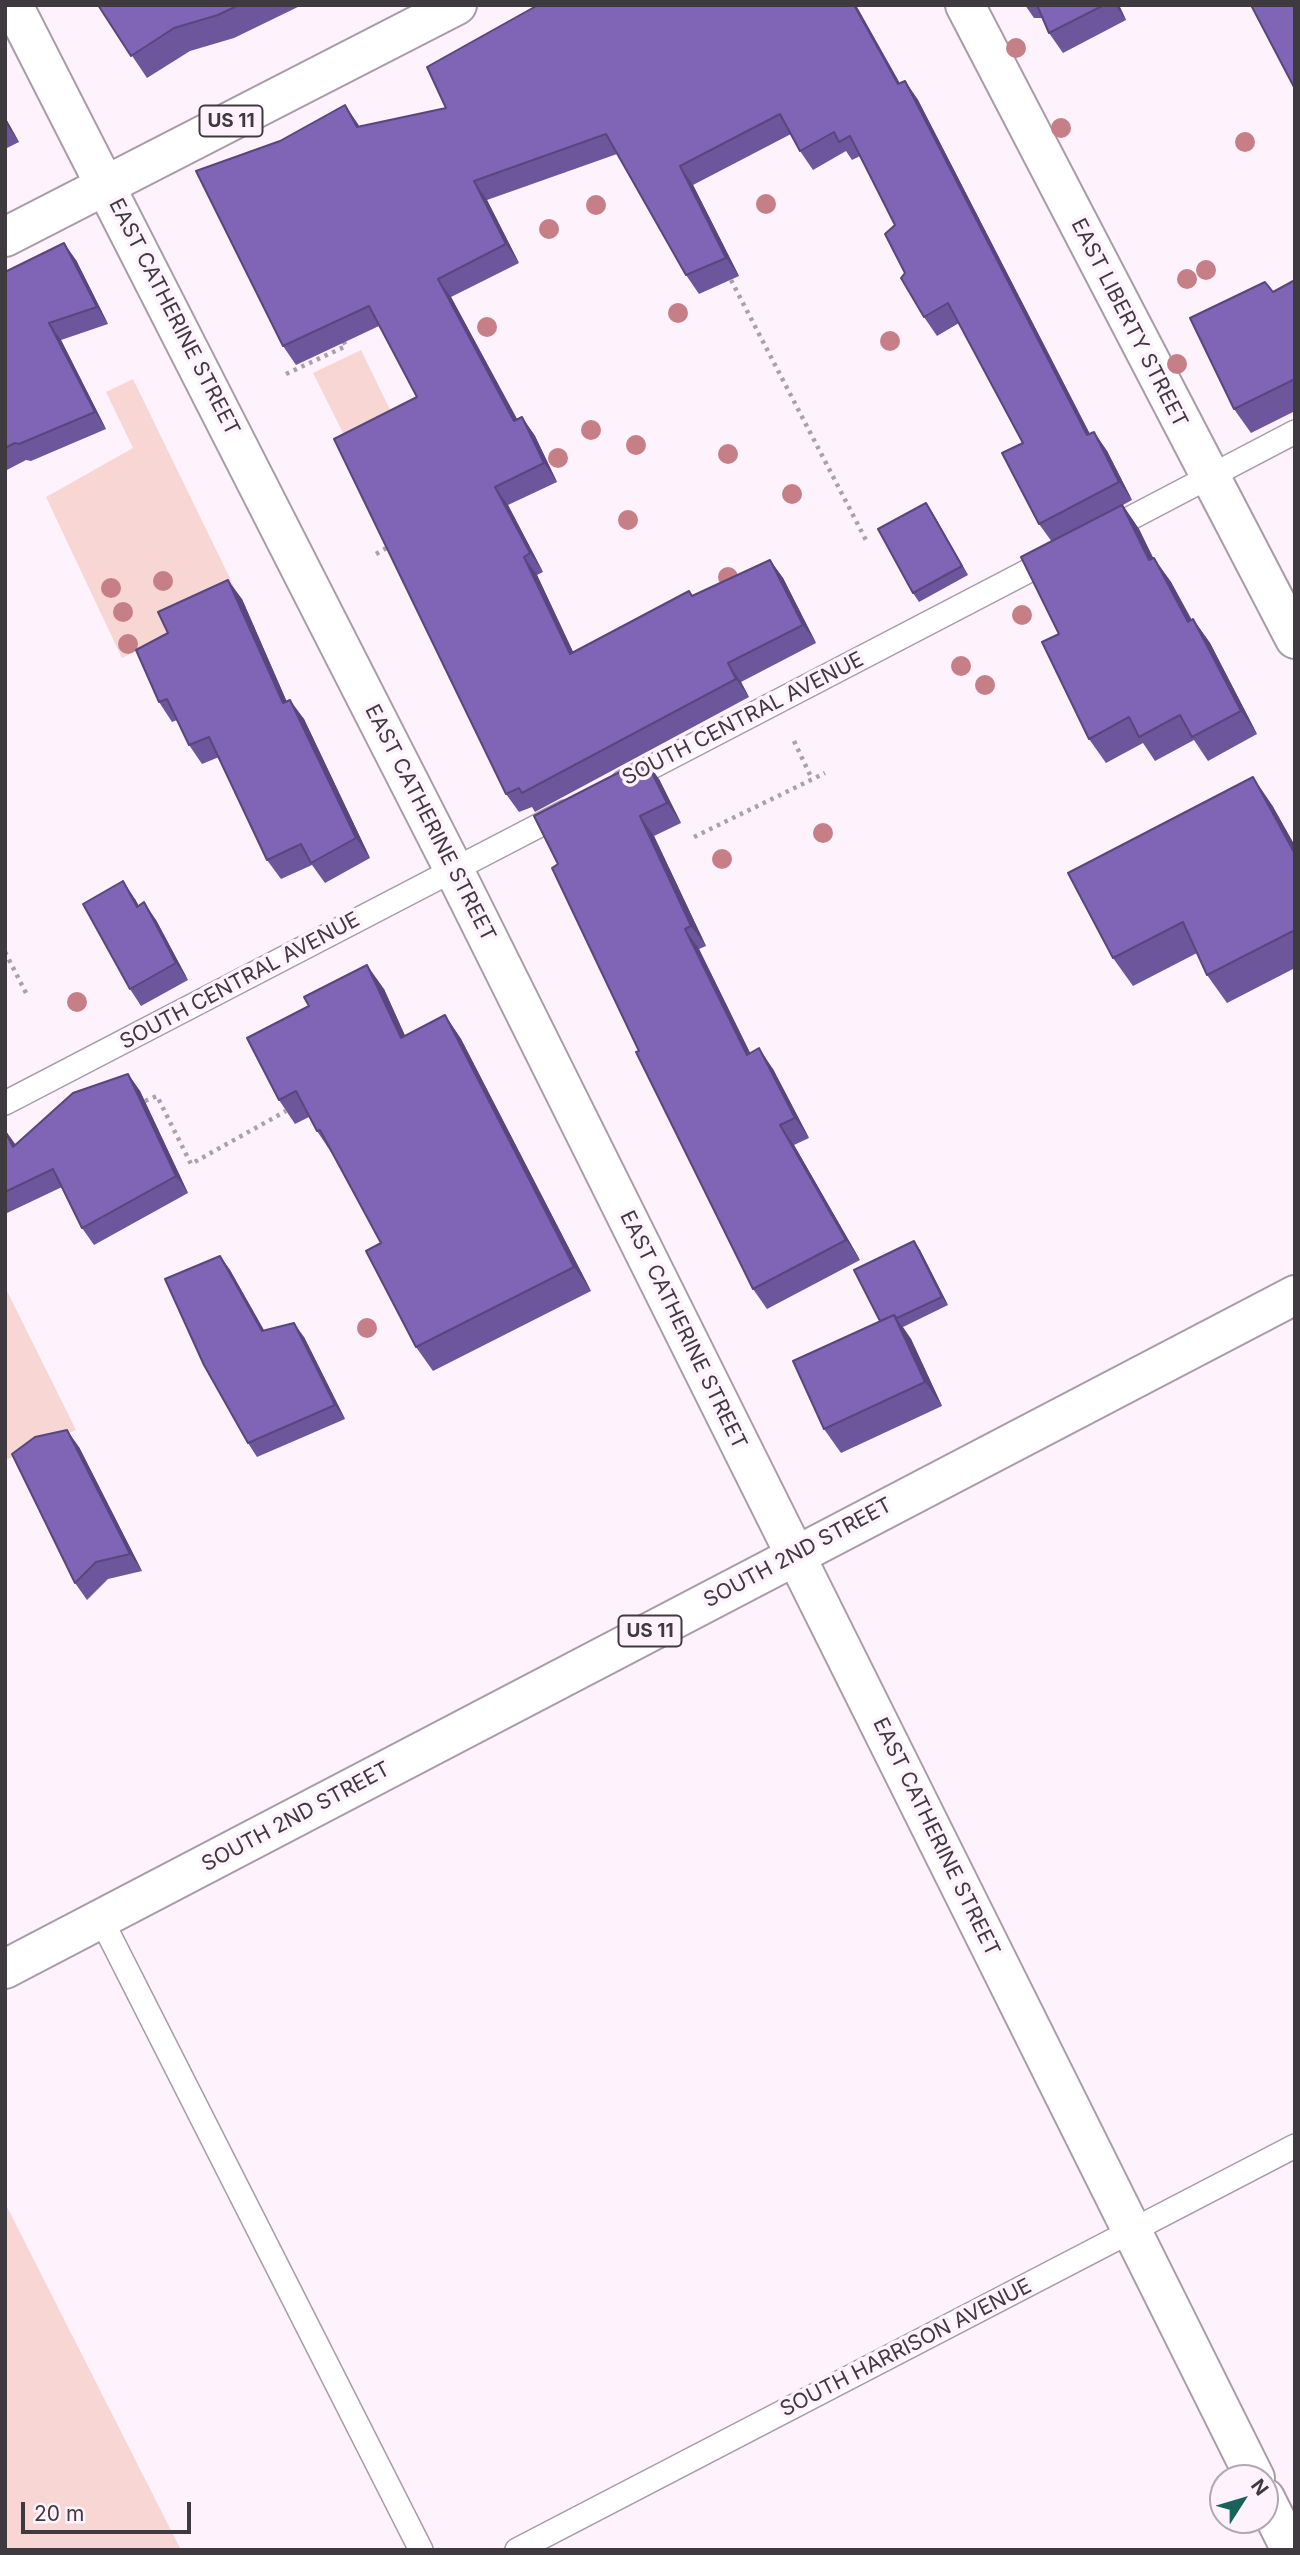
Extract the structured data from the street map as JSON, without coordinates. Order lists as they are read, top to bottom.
{
  "streets": {
    "street": [
      "US 11",
      "EAST CATHERINE STREET",
      "EAST LIBERTY STREET",
      "SOUTH 2ND STREET"
    ],
    "lane": ["SOUTH CENTRAL AVENUE", "SOUTH HARRISON AVENUE"]
  },
  "crossings": [
    ["US 11", "EAST CATHERINE STREET"],
    ["EAST CATHERINE STREET", "SOUTH CENTRAL AVENUE"],
    ["EAST CATHERINE STREET", "SOUTH 2ND STREET"],
    ["EAST CATHERINE STREET", "SOUTH HARRISON AVENUE"],
    ["EAST LIBERTY STREET", "SOUTH CENTRAL AVENUE"]
  ],
  "scale_bar": "20 m",
  "north": "top right"
}
